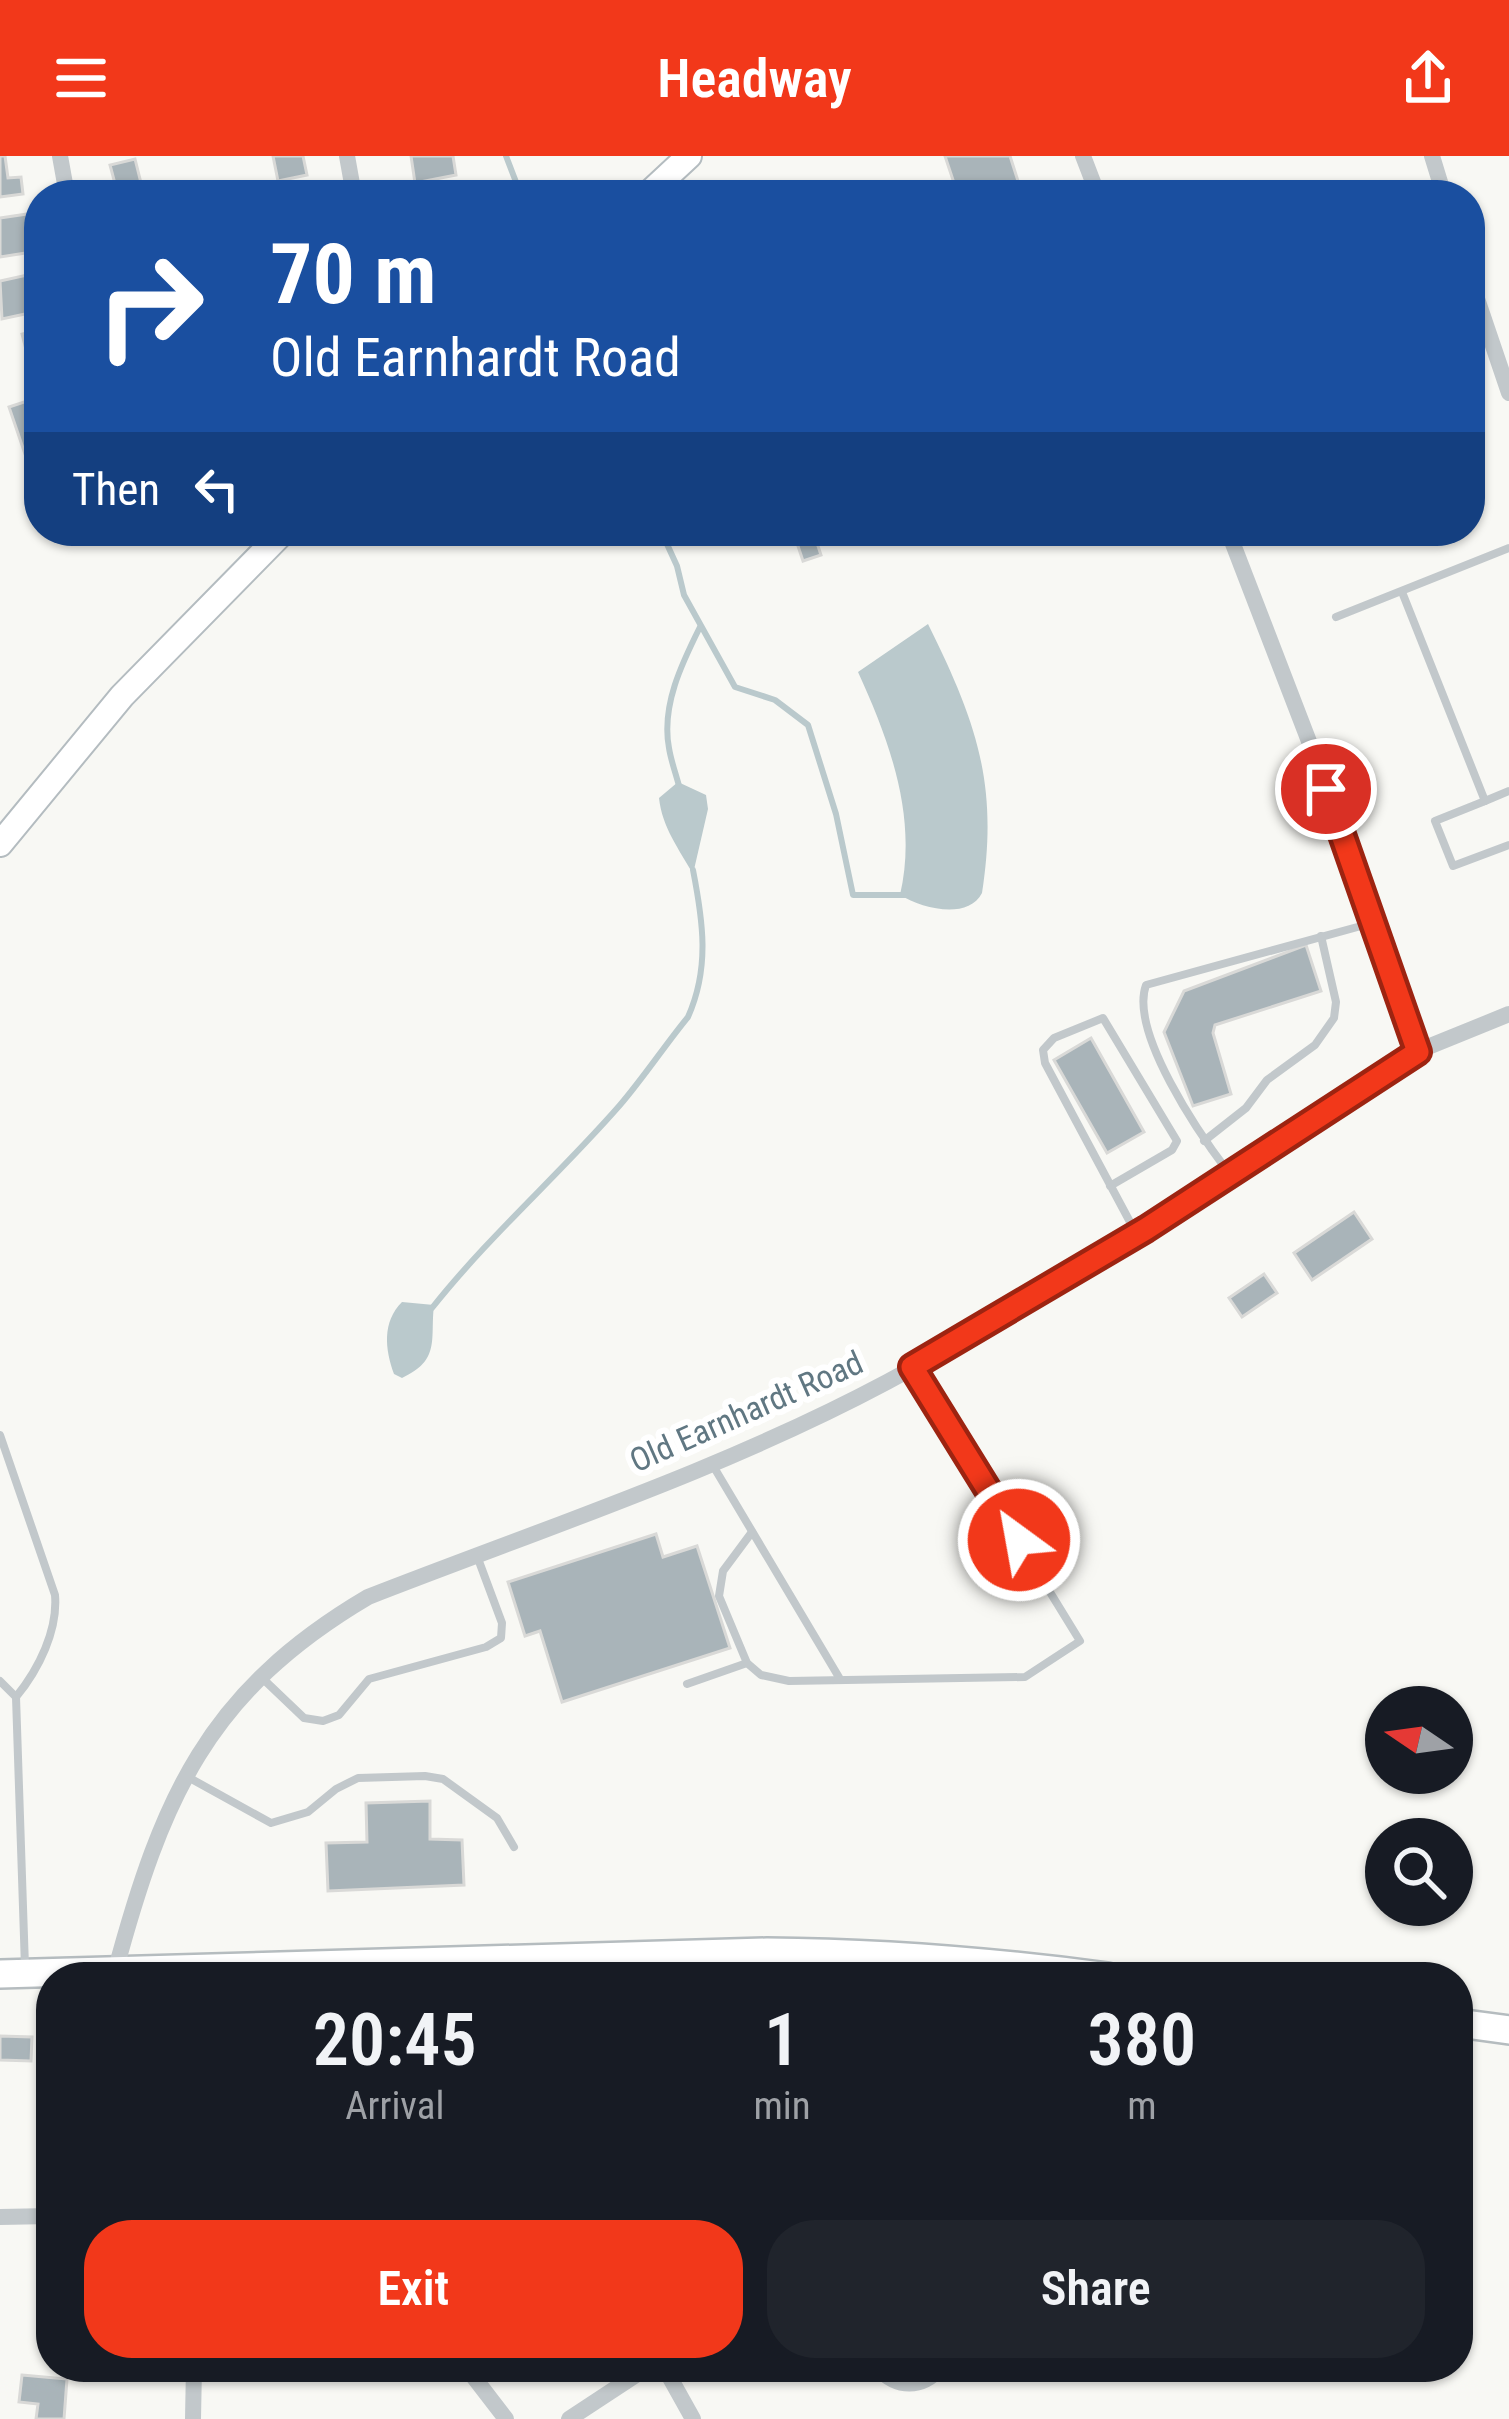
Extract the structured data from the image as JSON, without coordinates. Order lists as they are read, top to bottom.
{
  "streets": {
    "street": ["Old Earnhardt Road"]
  },
  "north": "left",
  "page": {
    "header": "Headway",
    "turn": ["70 m", "Old Earnhardt Road"],
    "then": "Then",
    "eta": [
      "20:45",
      "Arrival",
      "1",
      "min",
      "380",
      "m"
    ],
    "buttons": ["Exit", "Share"]
  }
}
